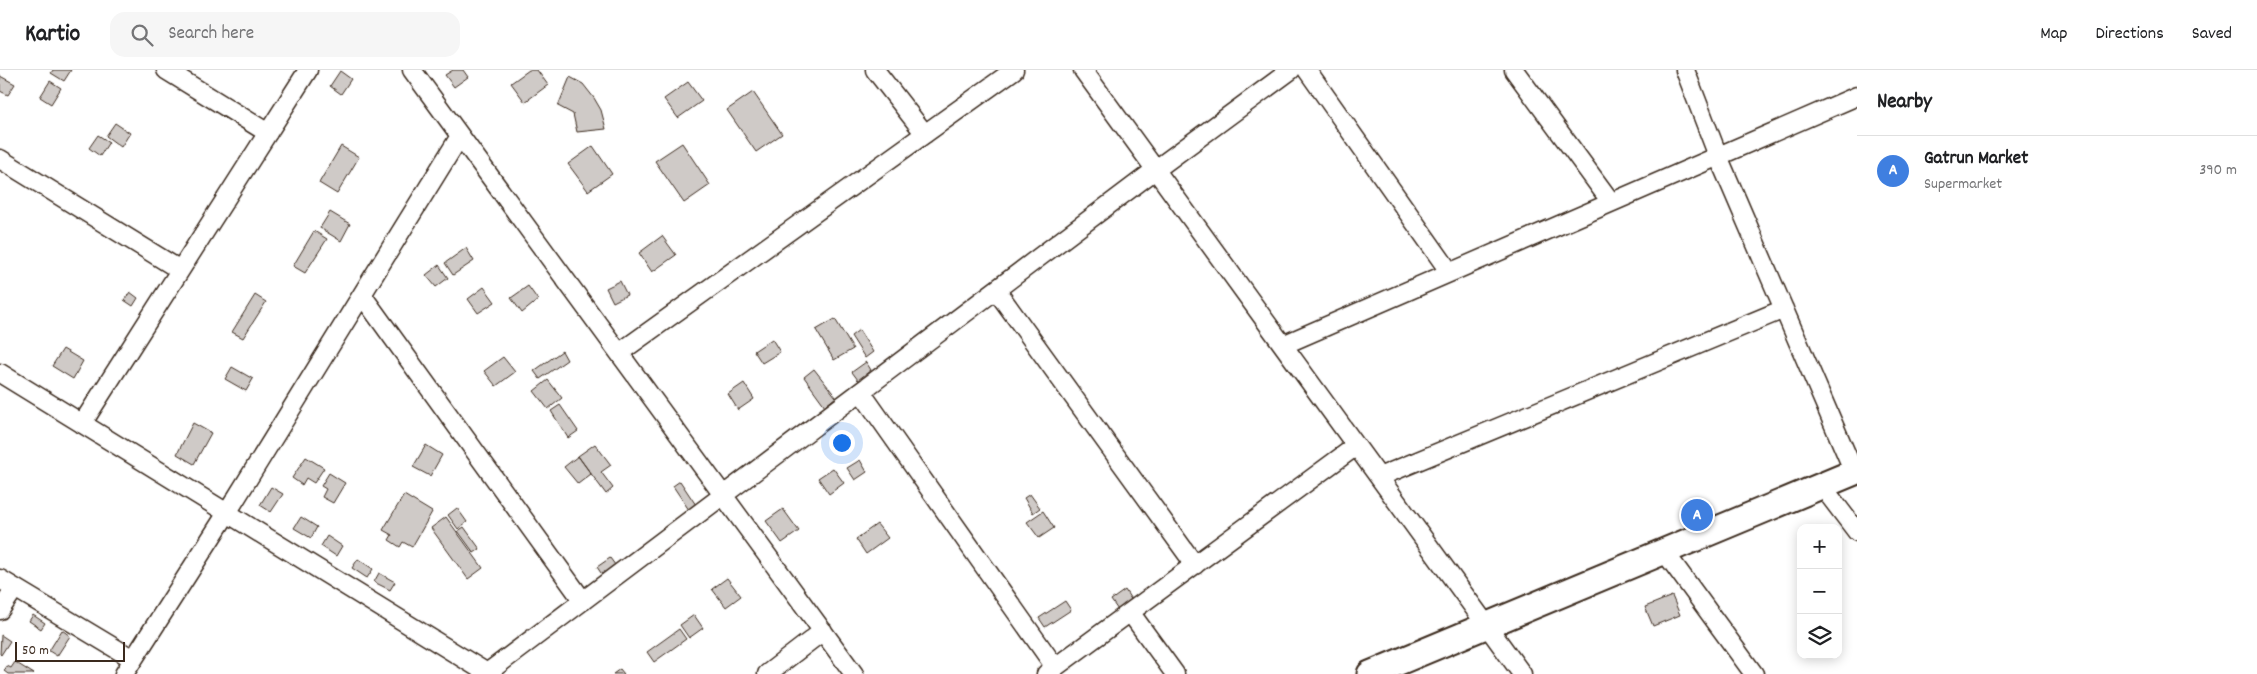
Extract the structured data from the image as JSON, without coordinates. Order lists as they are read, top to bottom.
{
  "scale_bar": "50 m",
  "page": {
    "header": "Kartio",
    "search": "Search here",
    "nav": ["Map", "Directions", "Saved"],
    "heading": "Nearby",
    "list": [
      {
        "mark": "A",
        "name": "Gatrun Market",
        "note": "Supermarket",
        "value": "390 m"
      }
    ],
    "pins": "A",
    "map_buttons": ["+", "−"],
    "scale": "50 m"
  }
}
